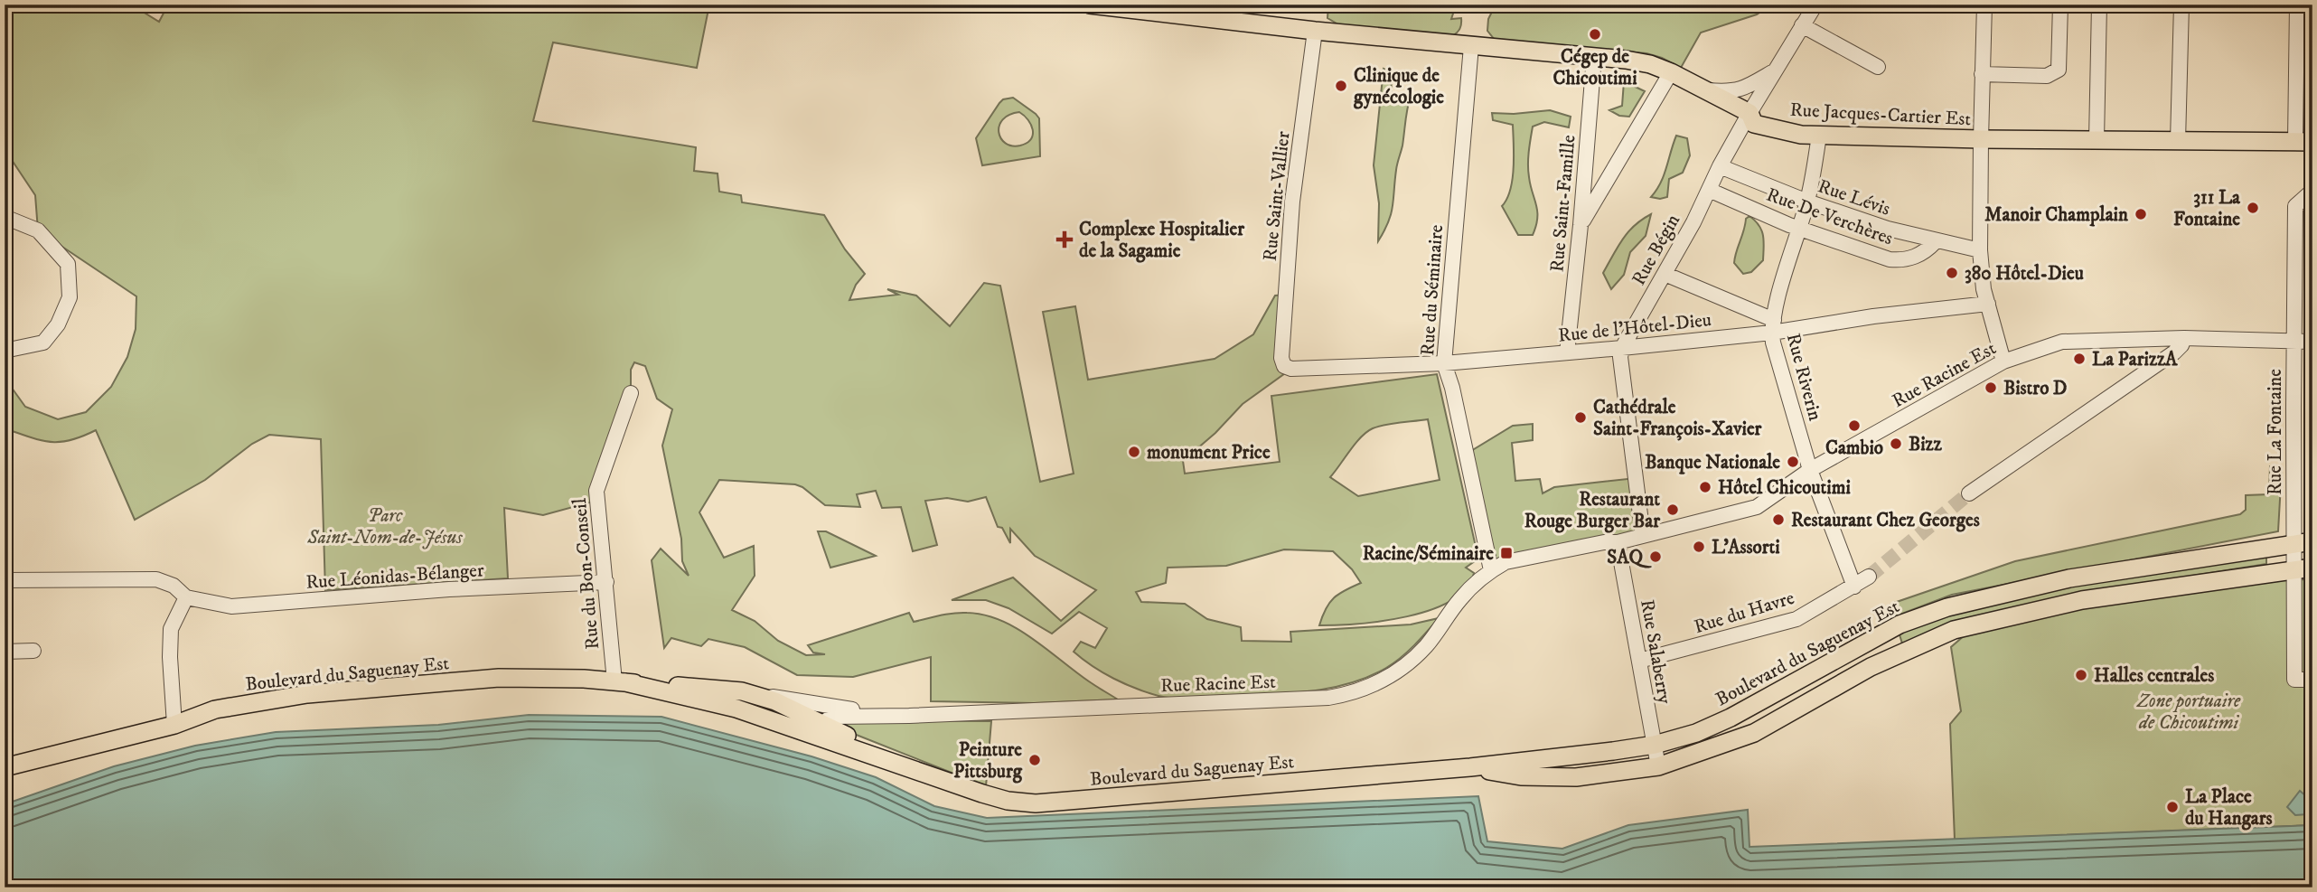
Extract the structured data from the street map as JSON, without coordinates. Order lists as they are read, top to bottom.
{
  "streets": {
    "main road": ["Rue Jacques-Cartier Est", "Boulevard du Saguenay Est"],
    "street": [
      "Rue Saint-Vallier",
      "Rue Lévis",
      "Rue Saint-Famille",
      "Rue De Verchères",
      "Rue Bégin",
      "Rue du Séminaire",
      "Rue de l'Hôtel-Dieu",
      "Rue Racine Est",
      "Rue Riverin",
      "Rue La Fontaine",
      "Rue du Bon-Conseil",
      "Rue Léonidas-Bélanger",
      "Rue du Havre",
      "Rue Salaberry"
    ]
  },
  "crossings": [
    ["Rue Jacques-Cartier Est", "Rue Saint-Vallier"],
    ["Rue Jacques-Cartier Est", "Rue Saint-Famille"],
    ["Rue Jacques-Cartier Est", "Rue Bégin"],
    ["Rue Jacques-Cartier Est", "Rue du Séminaire"],
    ["Rue Jacques-Cartier Est", "Rue Riverin"],
    ["Rue Saint-Vallier", "Rue de l'Hôtel-Dieu"],
    ["Rue Lévis", "Rue De Verchères"],
    ["Rue Lévis", "Rue Bégin"],
    ["Rue Lévis", "Rue Riverin"],
    ["Rue Saint-Famille", "Rue de l'Hôtel-Dieu"],
    ["Rue De Verchères", "Rue Bégin"],
    ["Rue De Verchères", "Rue Riverin"],
    ["Rue Bégin", "Rue de l'Hôtel-Dieu"],
    ["Rue du Séminaire", "Rue de l'Hôtel-Dieu"],
    ["Rue du Séminaire", "Rue Racine Est"],
    ["Rue de l'Hôtel-Dieu", "Rue Riverin"],
    ["Rue Racine Est", "Rue Riverin"],
    ["Rue Racine Est", "Rue La Fontaine"],
    ["Rue Racine Est", "Rue Salaberry"],
    ["Rue Racine Est", "Boulevard du Saguenay Est"],
    ["Rue Riverin", "Rue du Havre"],
    ["Rue La Fontaine", "Boulevard du Saguenay Est"],
    ["Rue du Bon-Conseil", "Rue Léonidas-Bélanger"],
    ["Rue du Bon-Conseil", "Boulevard du Saguenay Est"],
    ["Rue du Havre", "Rue Salaberry"],
    ["Rue Salaberry", "Boulevard du Saguenay Est"]
  ],
  "parks": ["Parc Saint-Nom-de-Jésus", "Zone portuaire de Chicoutimi"],
  "places": {
    "other": [
      "Cégep de Chicoutimi",
      "Clinique de gynécologie",
      "311 La Fontaine",
      "Manoir Champlain",
      "380 Hôtel-Dieu",
      "La ParizzA",
      "Bistro D",
      "Cathédrale Saint-François-Xavier",
      "Cambio",
      "Bizz",
      "monument Price",
      "Banque Nationale",
      "Hôtel Chicoutimi",
      "Restaurant Rouge Burger Bar",
      "Restaurant Chez Georges",
      "L'Assorti",
      "SAQ",
      "Halles centrales",
      "Peinture Pittsburg",
      "La Place du Hangars"
    ],
    "health": ["Complexe Hospitalier de la Sagamie"],
    "transit": ["Racine/Séminaire"]
  }
}
